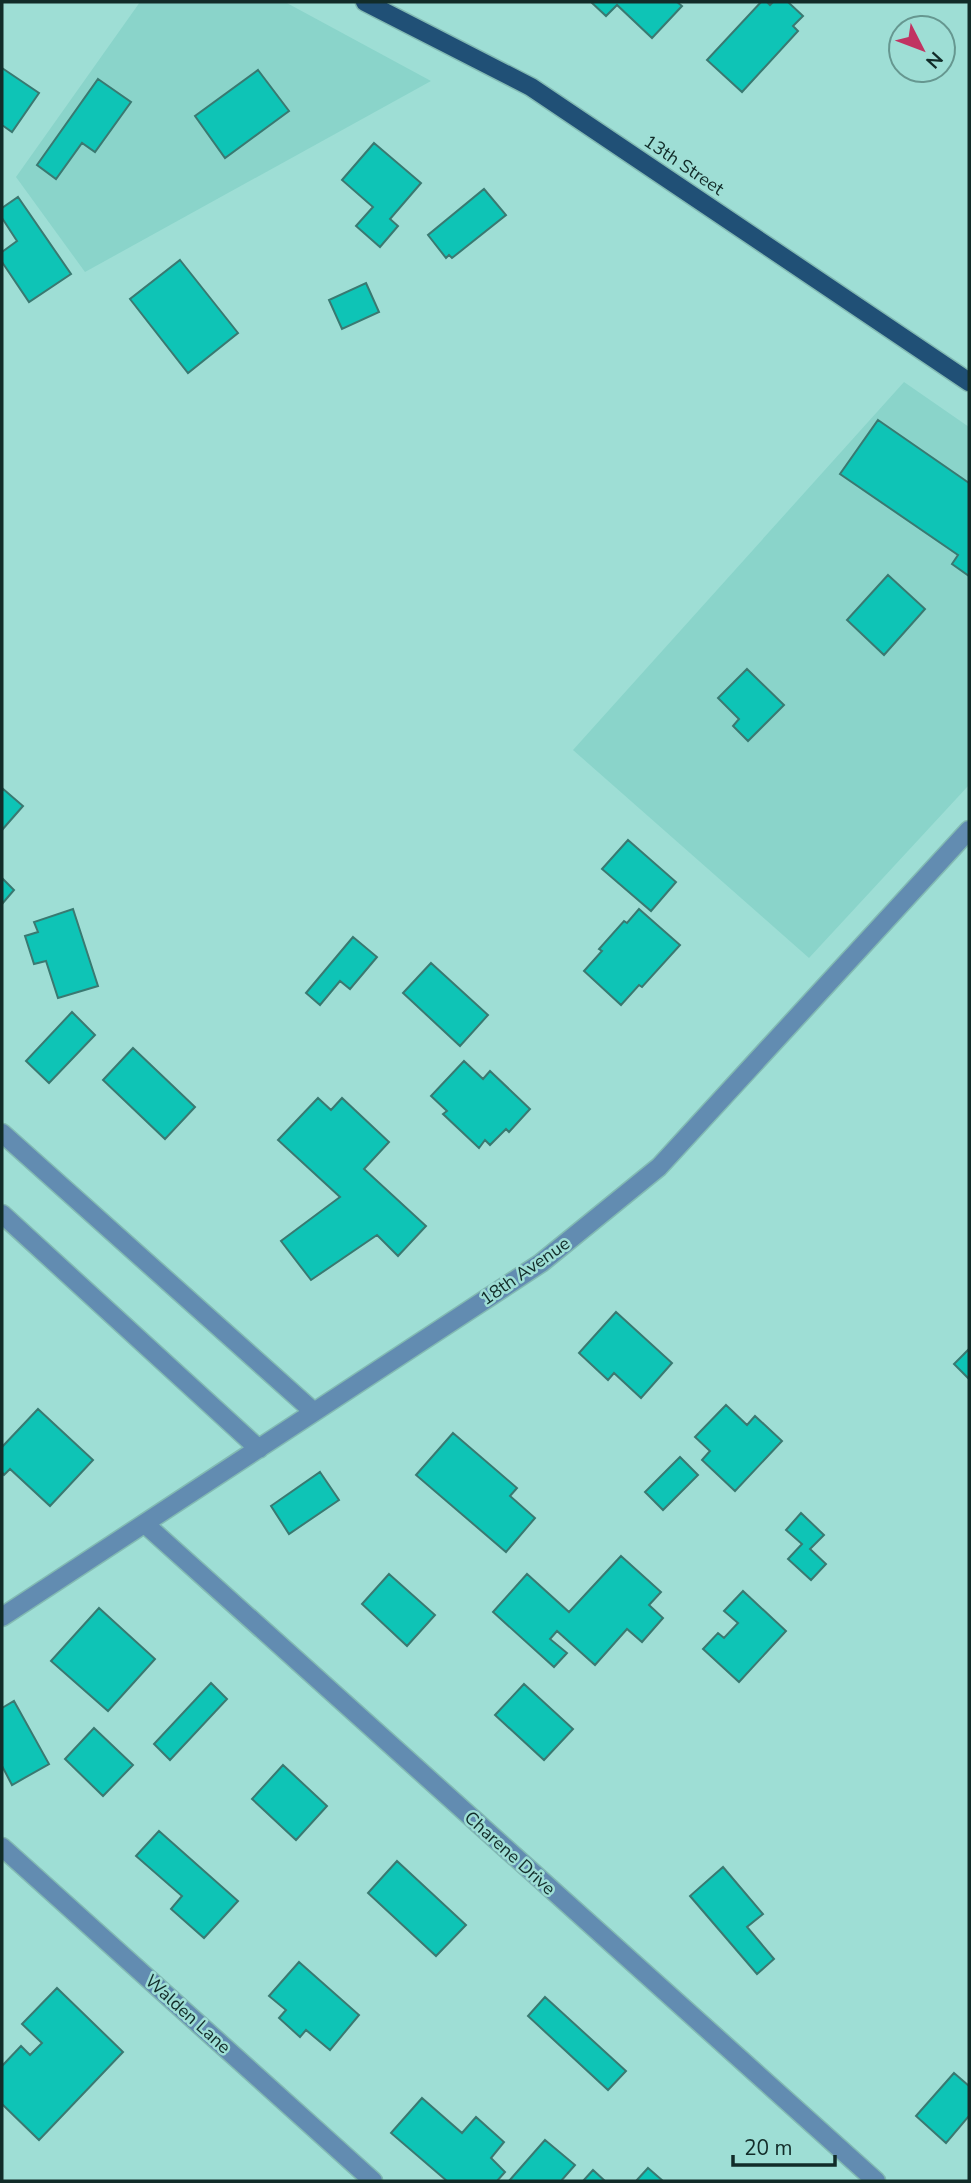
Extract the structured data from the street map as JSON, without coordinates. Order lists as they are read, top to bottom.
{
  "streets": {
    "main road": ["13th Street"],
    "street": ["18th Avenue", "Charene Drive", "Walden Lane"]
  },
  "crossings": [
    ["18th Avenue", "Charene Drive"]
  ],
  "scale_bar": "20 m",
  "north": "bottom right"
}
